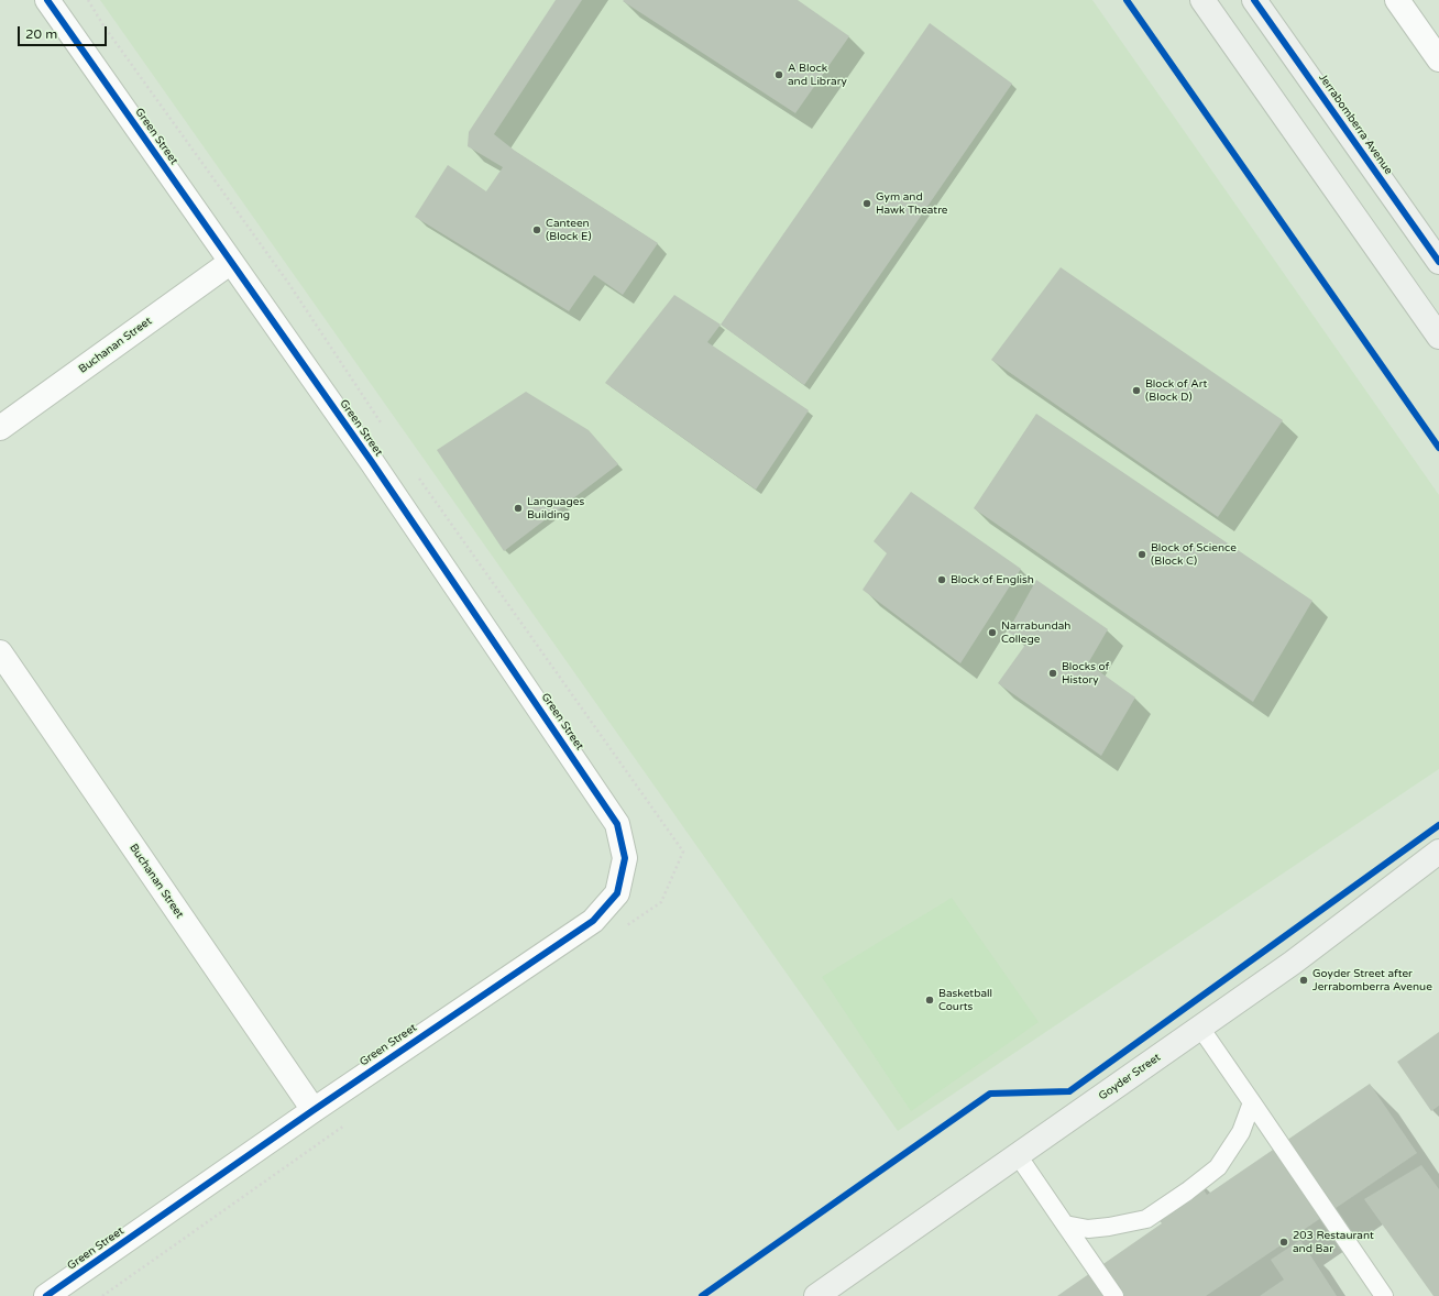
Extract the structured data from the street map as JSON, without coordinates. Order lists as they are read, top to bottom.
{
  "streets": {
    "street": [
      "Jerrabomberra Avenue",
      "Green Street",
      "Buchanan Street",
      "Goyder Street"
    ]
  },
  "crossings": [
    ["Green Street", "Buchanan Street"]
  ],
  "places": [
    "A Block and Library",
    "Gym and Hawk Theatre",
    "Canteen (Block E)",
    "Block of Art (Block D)",
    "Languages Building",
    "Block of Science (Block C)",
    "Block of English",
    "Narrabundah College",
    "Blocks of History",
    "Goyder Street after Jerrabomberra Avenue",
    "Basketball Courts",
    "203 Restaurant and Bar"
  ],
  "scale_bar": "20 m"
}
